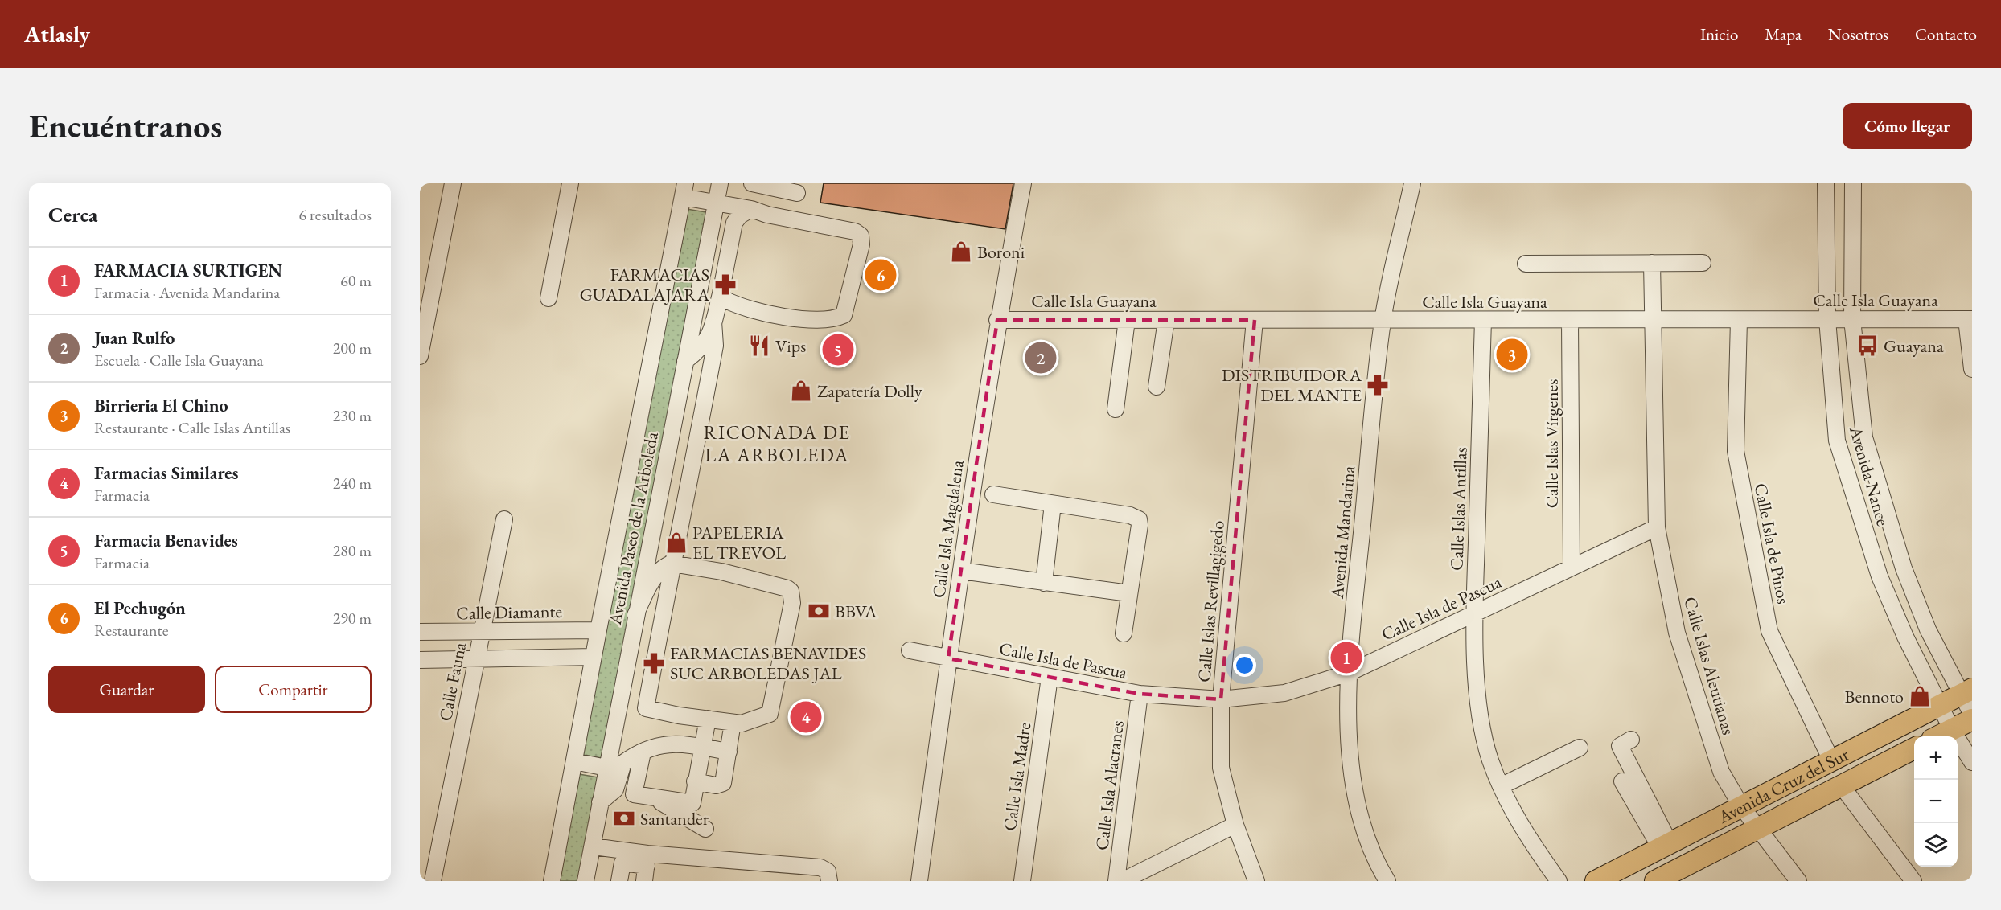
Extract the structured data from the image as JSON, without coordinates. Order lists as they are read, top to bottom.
{
  "streets": {
    "main road": ["Avenida Cruz del Sur"],
    "street": [
      "Calle Isla Guayana",
      "Calle Islas Vírgenes",
      "Avenida Nance",
      "Calle Islas Antillas",
      "Avenida Paseo de la Arboleda",
      "Calle Isla Magdalena",
      "Avenida Mandarina",
      "Calle Isla de Pinos",
      "Calle Islas Revillagigedo",
      "Calle Isla de Pascua",
      "Calle Diamante",
      "Calle Islas Aleutianas",
      "Calle Fauna",
      "Calle Isla Madre",
      "Calle Isla Alacranes"
    ]
  },
  "crossings": [
    ["Calle Isla Guayana", "Calle Islas Vírgenes"],
    ["Calle Isla Guayana", "Avenida Nance"],
    ["Calle Isla Guayana", "Calle Islas Antillas"],
    ["Calle Isla Guayana", "Calle Isla Magdalena"],
    ["Calle Isla Guayana", "Avenida Mandarina"],
    ["Calle Isla Guayana", "Calle Isla de Pinos"],
    ["Calle Isla Guayana", "Calle Islas Revillagigedo"],
    ["Calle Isla Guayana", "Calle Islas Aleutianas"],
    ["Calle Islas Vírgenes", "Calle Isla de Pascua"],
    ["Avenida Nance", "Avenida Cruz del Sur"],
    ["Calle Islas Antillas", "Calle Isla de Pascua"],
    ["Avenida Paseo de la Arboleda", "Calle Diamante"],
    ["Calle Isla Magdalena", "Calle Isla de Pascua"],
    ["Avenida Mandarina", "Calle Isla de Pascua"],
    ["Calle Isla de Pinos", "Avenida Cruz del Sur"],
    ["Calle Islas Revillagigedo", "Calle Isla de Pascua"],
    ["Calle Isla de Pascua", "Calle Islas Aleutianas"],
    ["Calle Isla de Pascua", "Calle Isla Madre"],
    ["Calle Isla de Pascua", "Calle Isla Alacranes"],
    ["Calle Diamante", "Calle Fauna"],
    ["Calle Islas Aleutianas", "Avenida Cruz del Sur"]
  ],
  "districts": ["RICONADA DE LA ARBOLEDA"],
  "places": {
    "shop": [
      "Boroni",
      "Zapatería Dolly",
      "PAPELERIA EL TREVOL",
      "Bennoto"
    ],
    "pharmacy": ["FARMACIAS GUADALAJARA", "DISTRIBUIDORA DEL MANTE", "FARMACIAS BENAVIDES SUC ARBOLEDAS JAL"],
    "restaurant": ["Vips"],
    "bus stop": ["Guayana"],
    "bank": ["BBVA", "Santander"]
  },
  "page": {
    "header": "Atlasly",
    "nav": [
      "Inicio",
      "Mapa",
      "Nosotros",
      "Contacto"
    ],
    "buttons": [
      "Cómo llegar",
      ["Guardar", "Compartir"]
    ],
    "title": "Encuéntranos",
    "heading": ["Cerca", "6 resultados"],
    "list": [
      {
        "mark": "1",
        "name": "FARMACIA SURTIGEN",
        "note": "Farmacia · Avenida Mandarina",
        "value": "60 m"
      },
      {
        "mark": "2",
        "name": "Juan Rulfo",
        "note": "Escuela · Calle Isla Guayana",
        "value": "200 m"
      },
      {
        "mark": "3",
        "name": "Birrieria El Chino",
        "note": "Restaurante · Calle Islas Antillas",
        "value": "230 m"
      },
      {
        "mark": "4",
        "name": "Farmacias Similares",
        "note": "Farmacia",
        "value": "240 m"
      },
      {
        "mark": "5",
        "name": "Farmacia Benavides",
        "note": "Farmacia",
        "value": "280 m"
      },
      {
        "mark": "6",
        "name": "El Pechugón",
        "note": "Restaurante",
        "value": "290 m"
      }
    ],
    "pins": [
      "6",
      "5",
      "3",
      "2",
      "1",
      "4"
    ],
    "map_buttons": ["+", "−"]
  }
}
